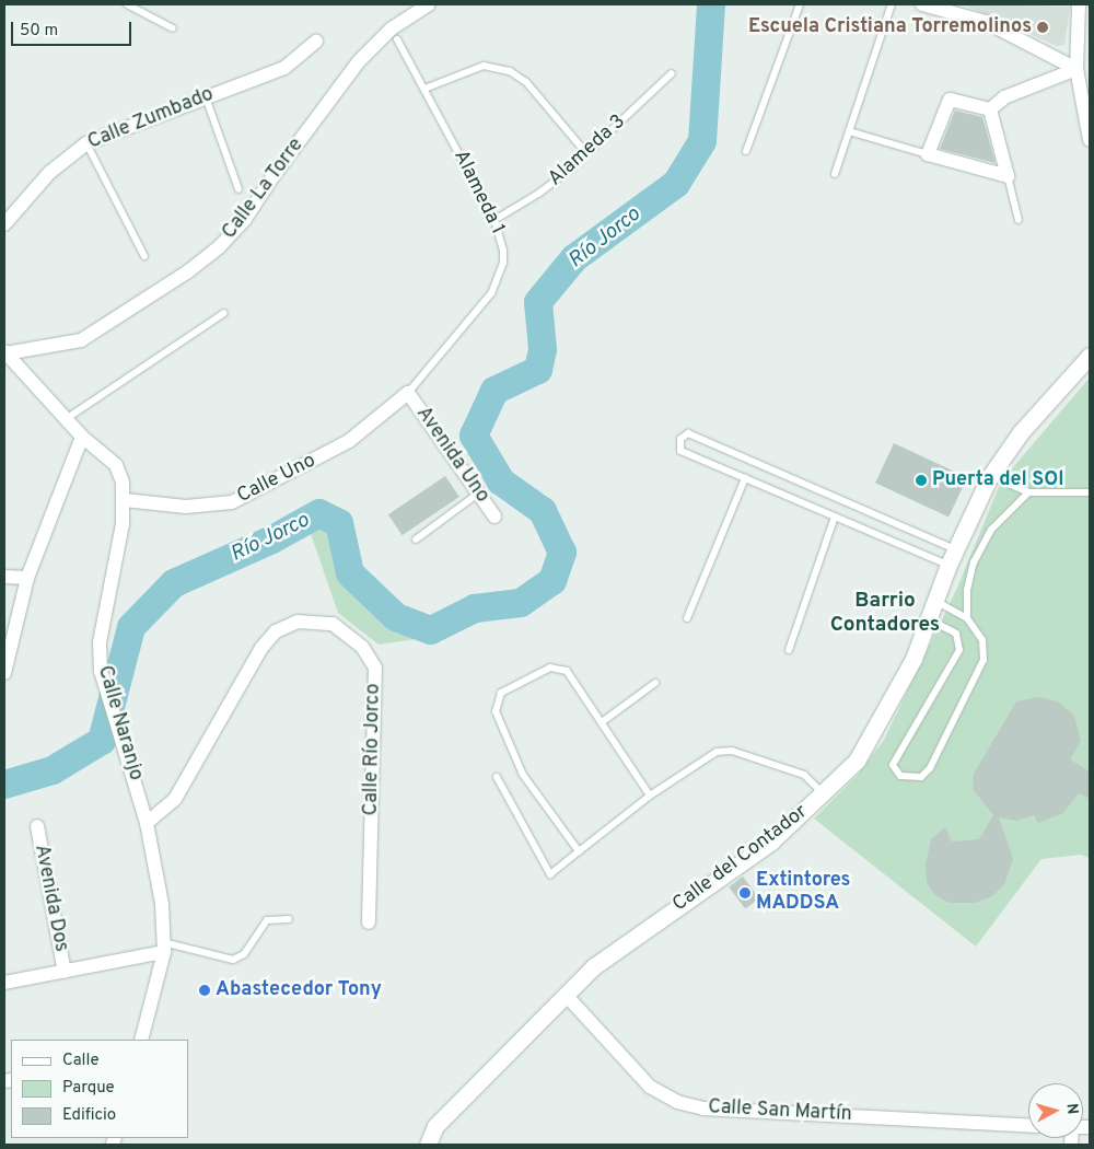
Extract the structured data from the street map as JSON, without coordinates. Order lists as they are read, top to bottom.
{
  "streets": {
    "street": [
      "Calle Zumbado",
      "Calle La Torre",
      "Avenida Uno",
      "Calle Uno",
      "Calle Naranjo",
      "Calle Río Jorco",
      "Calle del Contador",
      "Avenida Dos",
      "Calle San Martín"
    ],
    "lane": ["Alameda 3", "Alameda 1"]
  },
  "crossings": [
    ["Alameda 3", "Alameda 1"],
    ["Calle La Torre", "Calle Naranjo"],
    ["Alameda 1", "Avenida Uno"],
    ["Alameda 1", "Calle Uno"],
    ["Avenida Uno", "Calle Uno"],
    ["Calle Uno", "Calle Naranjo"],
    ["Calle Naranjo", "Calle Río Jorco"],
    ["Calle del Contador", "Calle San Martín"]
  ],
  "districts": ["Barrio Contadores"],
  "water": ["Río Jorco"],
  "places": [
    "Escuela Cristiana Torremolinos",
    "Puerta del SOl",
    "Extintores MADDSA",
    "Abastecedor Tony"
  ],
  "legend": ["Calle", "Parque", "Edificio"],
  "scale_bar": "50 m",
  "north": "right"
}
